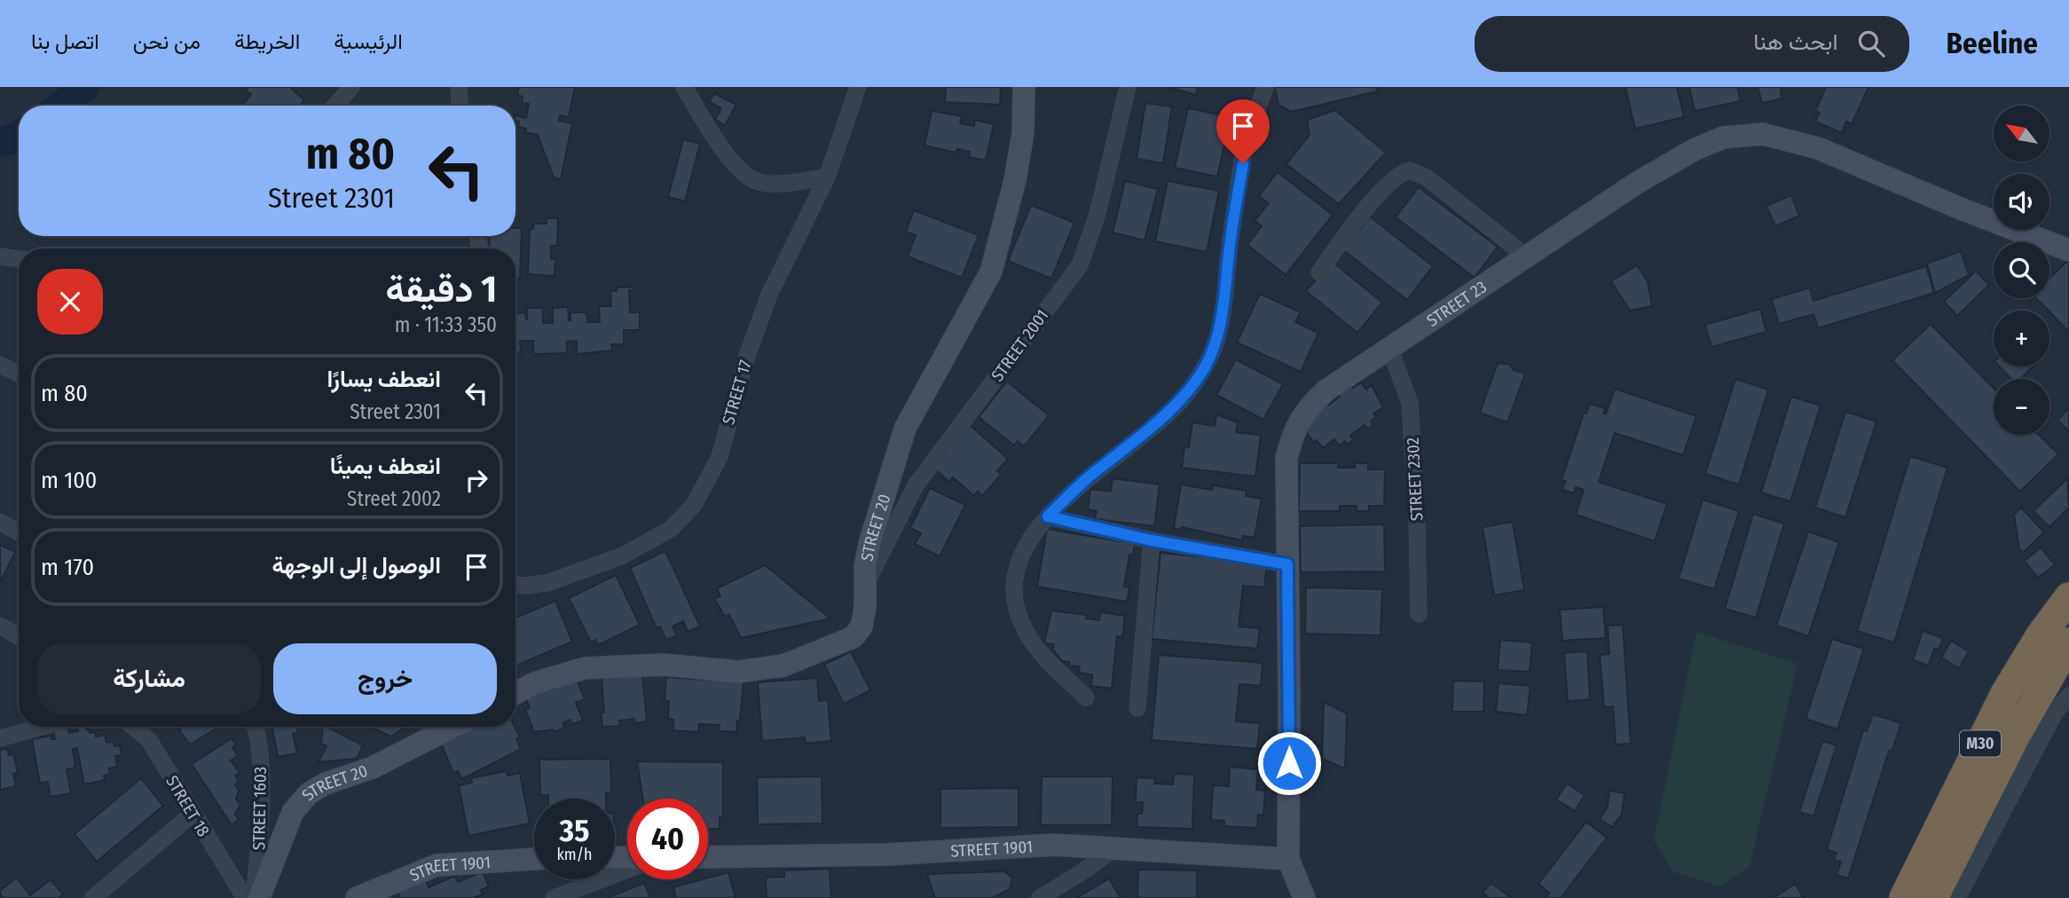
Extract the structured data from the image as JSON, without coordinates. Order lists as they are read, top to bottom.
{
  "streets": {
    "highway": ["M30"],
    "street": [
      "STREET 23",
      "STREET 2001",
      "STREET 17",
      "STREET 2302",
      "STREET 20",
      "STREET 18",
      "STREET 1603",
      "STREET 1901"
    ]
  },
  "crossings": [
    ["STREET 23", "STREET 2302"],
    ["STREET 23", "STREET 1901"],
    ["STREET 2001", "STREET 20"]
  ],
  "north": "top left",
  "page": {
    "header": "Beeline",
    "search": "ابحث هنا",
    "nav": [
      "الرئيسية",
      "الخريطة",
      "من نحن",
      "اتصل بنا"
    ],
    "map_buttons": ["+", "−"],
    "turn": ["80 m", "Street 2301"],
    "heading": ["1 دقيقة", "350 m · 11:33"],
    "list": [
      {
        "name": "انعطف يسارًا",
        "note": "Street 2301",
        "value": "80 m"
      },
      {
        "name": "انعطف يمينًا",
        "note": "Street 2002",
        "value": "100 m"
      },
      {
        "name": "الوصول إلى الوجهة",
        "value": "170 m"
      }
    ],
    "buttons": ["خروج", "مشاركة"],
    "speed": "35 km/h",
    "limit": "40"
  }
}
